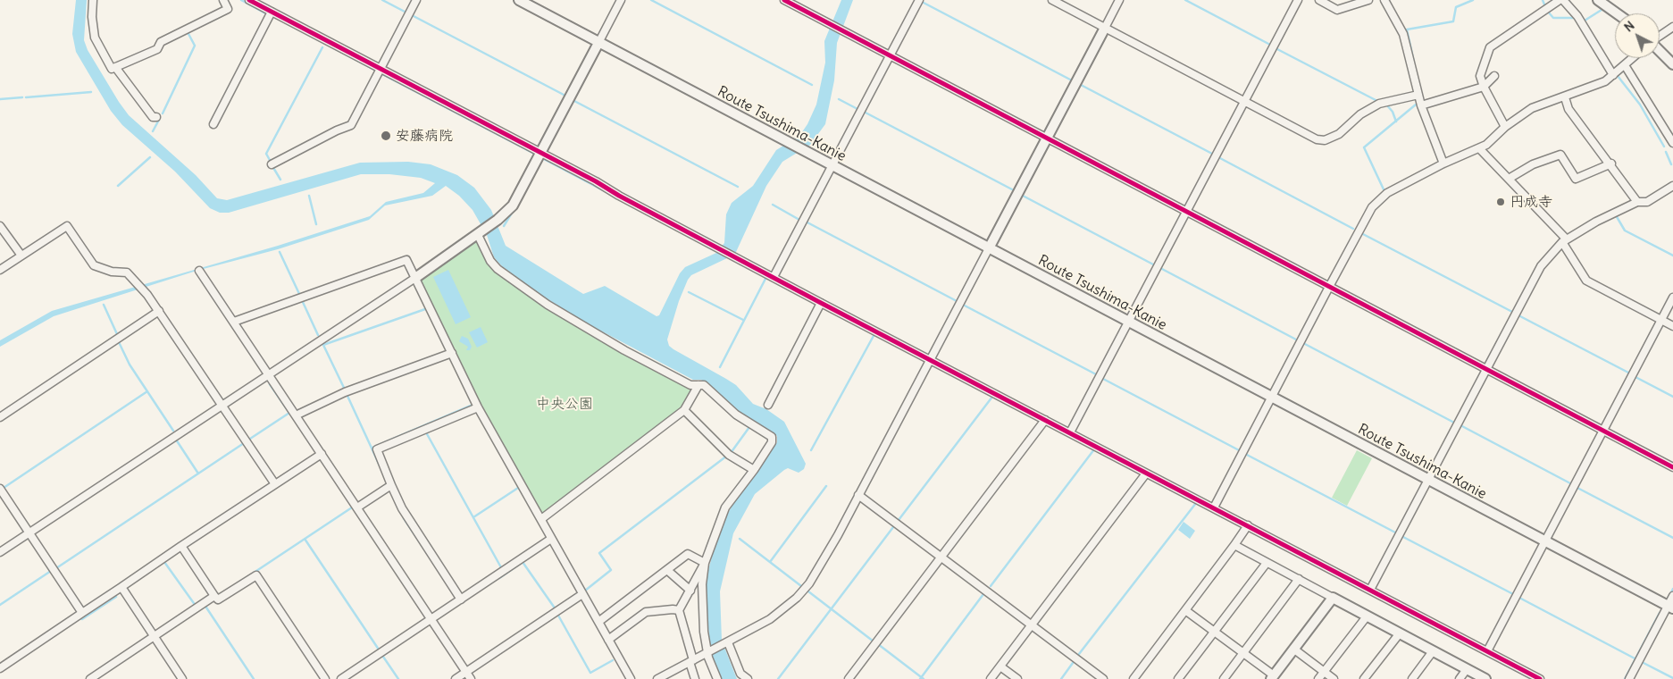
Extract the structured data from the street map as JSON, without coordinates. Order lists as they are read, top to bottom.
{
  "streets": {
    "main road": ["Route Tsushima-Kanie"]
  },
  "parks": ["中央公園"],
  "places": ["安藤病院", "円成寺"],
  "north": "top left"
}
